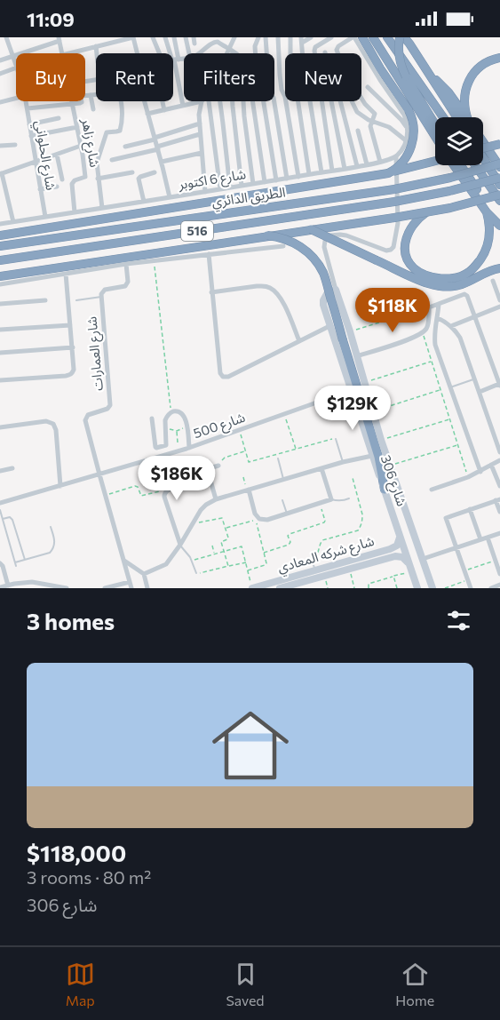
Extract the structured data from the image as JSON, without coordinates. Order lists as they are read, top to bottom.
{
  "streets": {
    "highway": ["الطريق الدائري", "516"],
    "street": [
      "شارع زاهر",
      "شارع الحلواني",
      "شارع 6 اكتوبر",
      "شارع العمارات",
      "شارع 500",
      "شارع 306",
      "شارع شركه المعادي"
    ]
  },
  "crossings": [
    ["شارع زاهر", "شارع 6 اكتوبر"],
    ["شارع الحلواني", "شارع 6 اكتوبر"],
    ["شارع العمارات", "شارع 500"],
    ["شارع 500", "شارع 306"],
    ["شارع 306", "شارع شركه المعادي"]
  ],
  "page": {
    "status": "11:09",
    "chip": [
      "Buy",
      "Rent",
      "Filters",
      "New"
    ],
    "price": ["$118K", "$129K", "$186K"],
    "heading": "3 homes",
    "list": [
      {
        "name": "$118,000",
        "note": "3 rooms · 80 m² · شارع 306"
      }
    ],
    "tabs": ["Map", "Saved", "Home"]
  }
}
